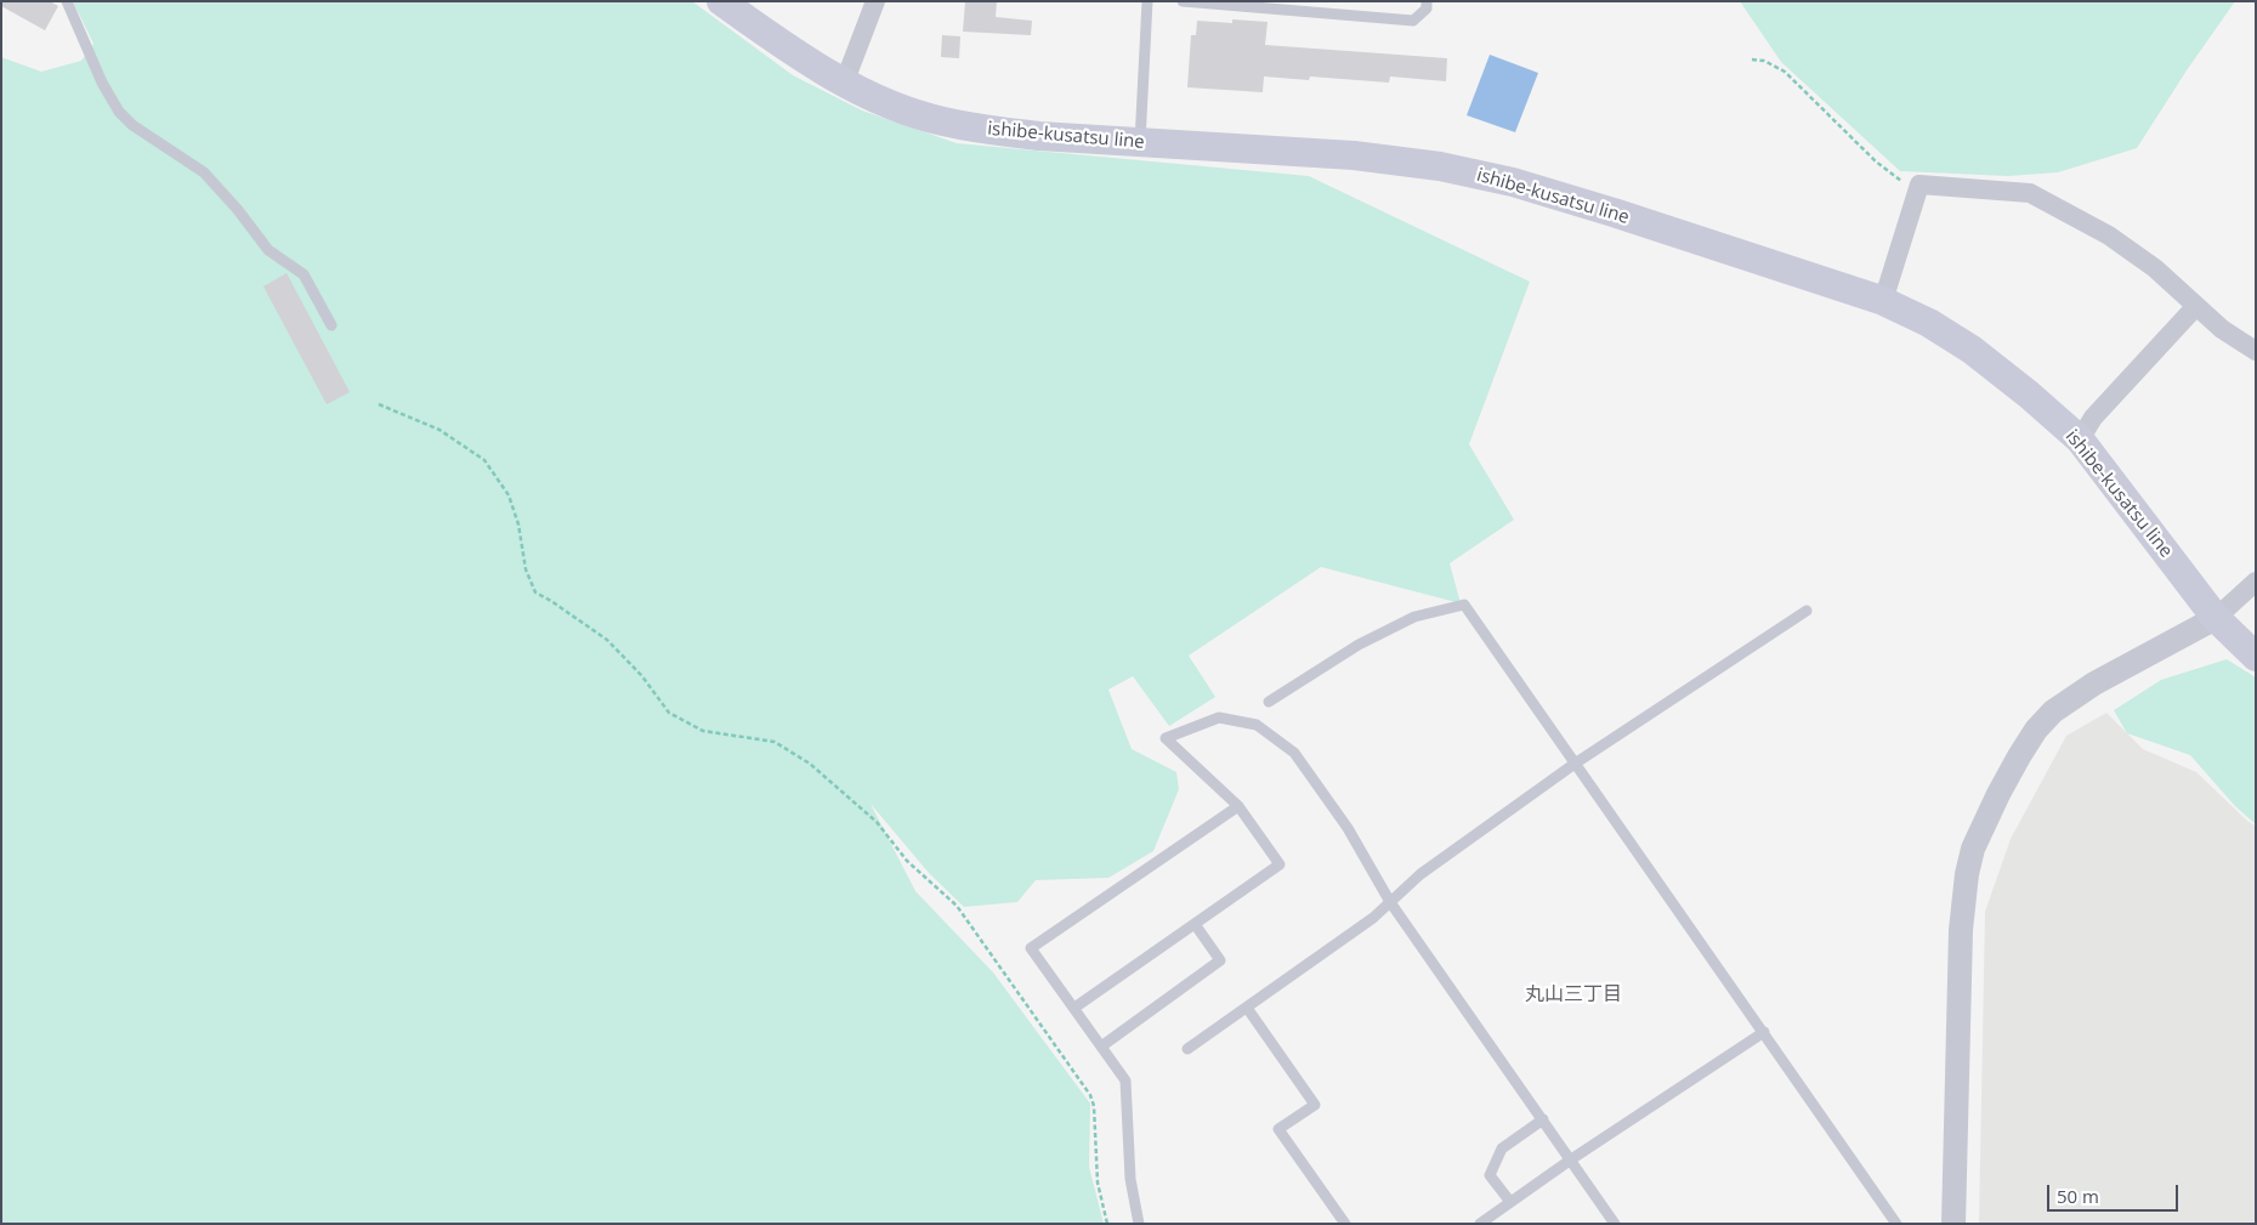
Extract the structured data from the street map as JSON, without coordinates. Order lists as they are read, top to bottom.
{
  "streets": {
    "main road": ["ishibe-kusatsu line"]
  },
  "districts": ["丸山三丁目"],
  "scale_bar": "50 m"
}
